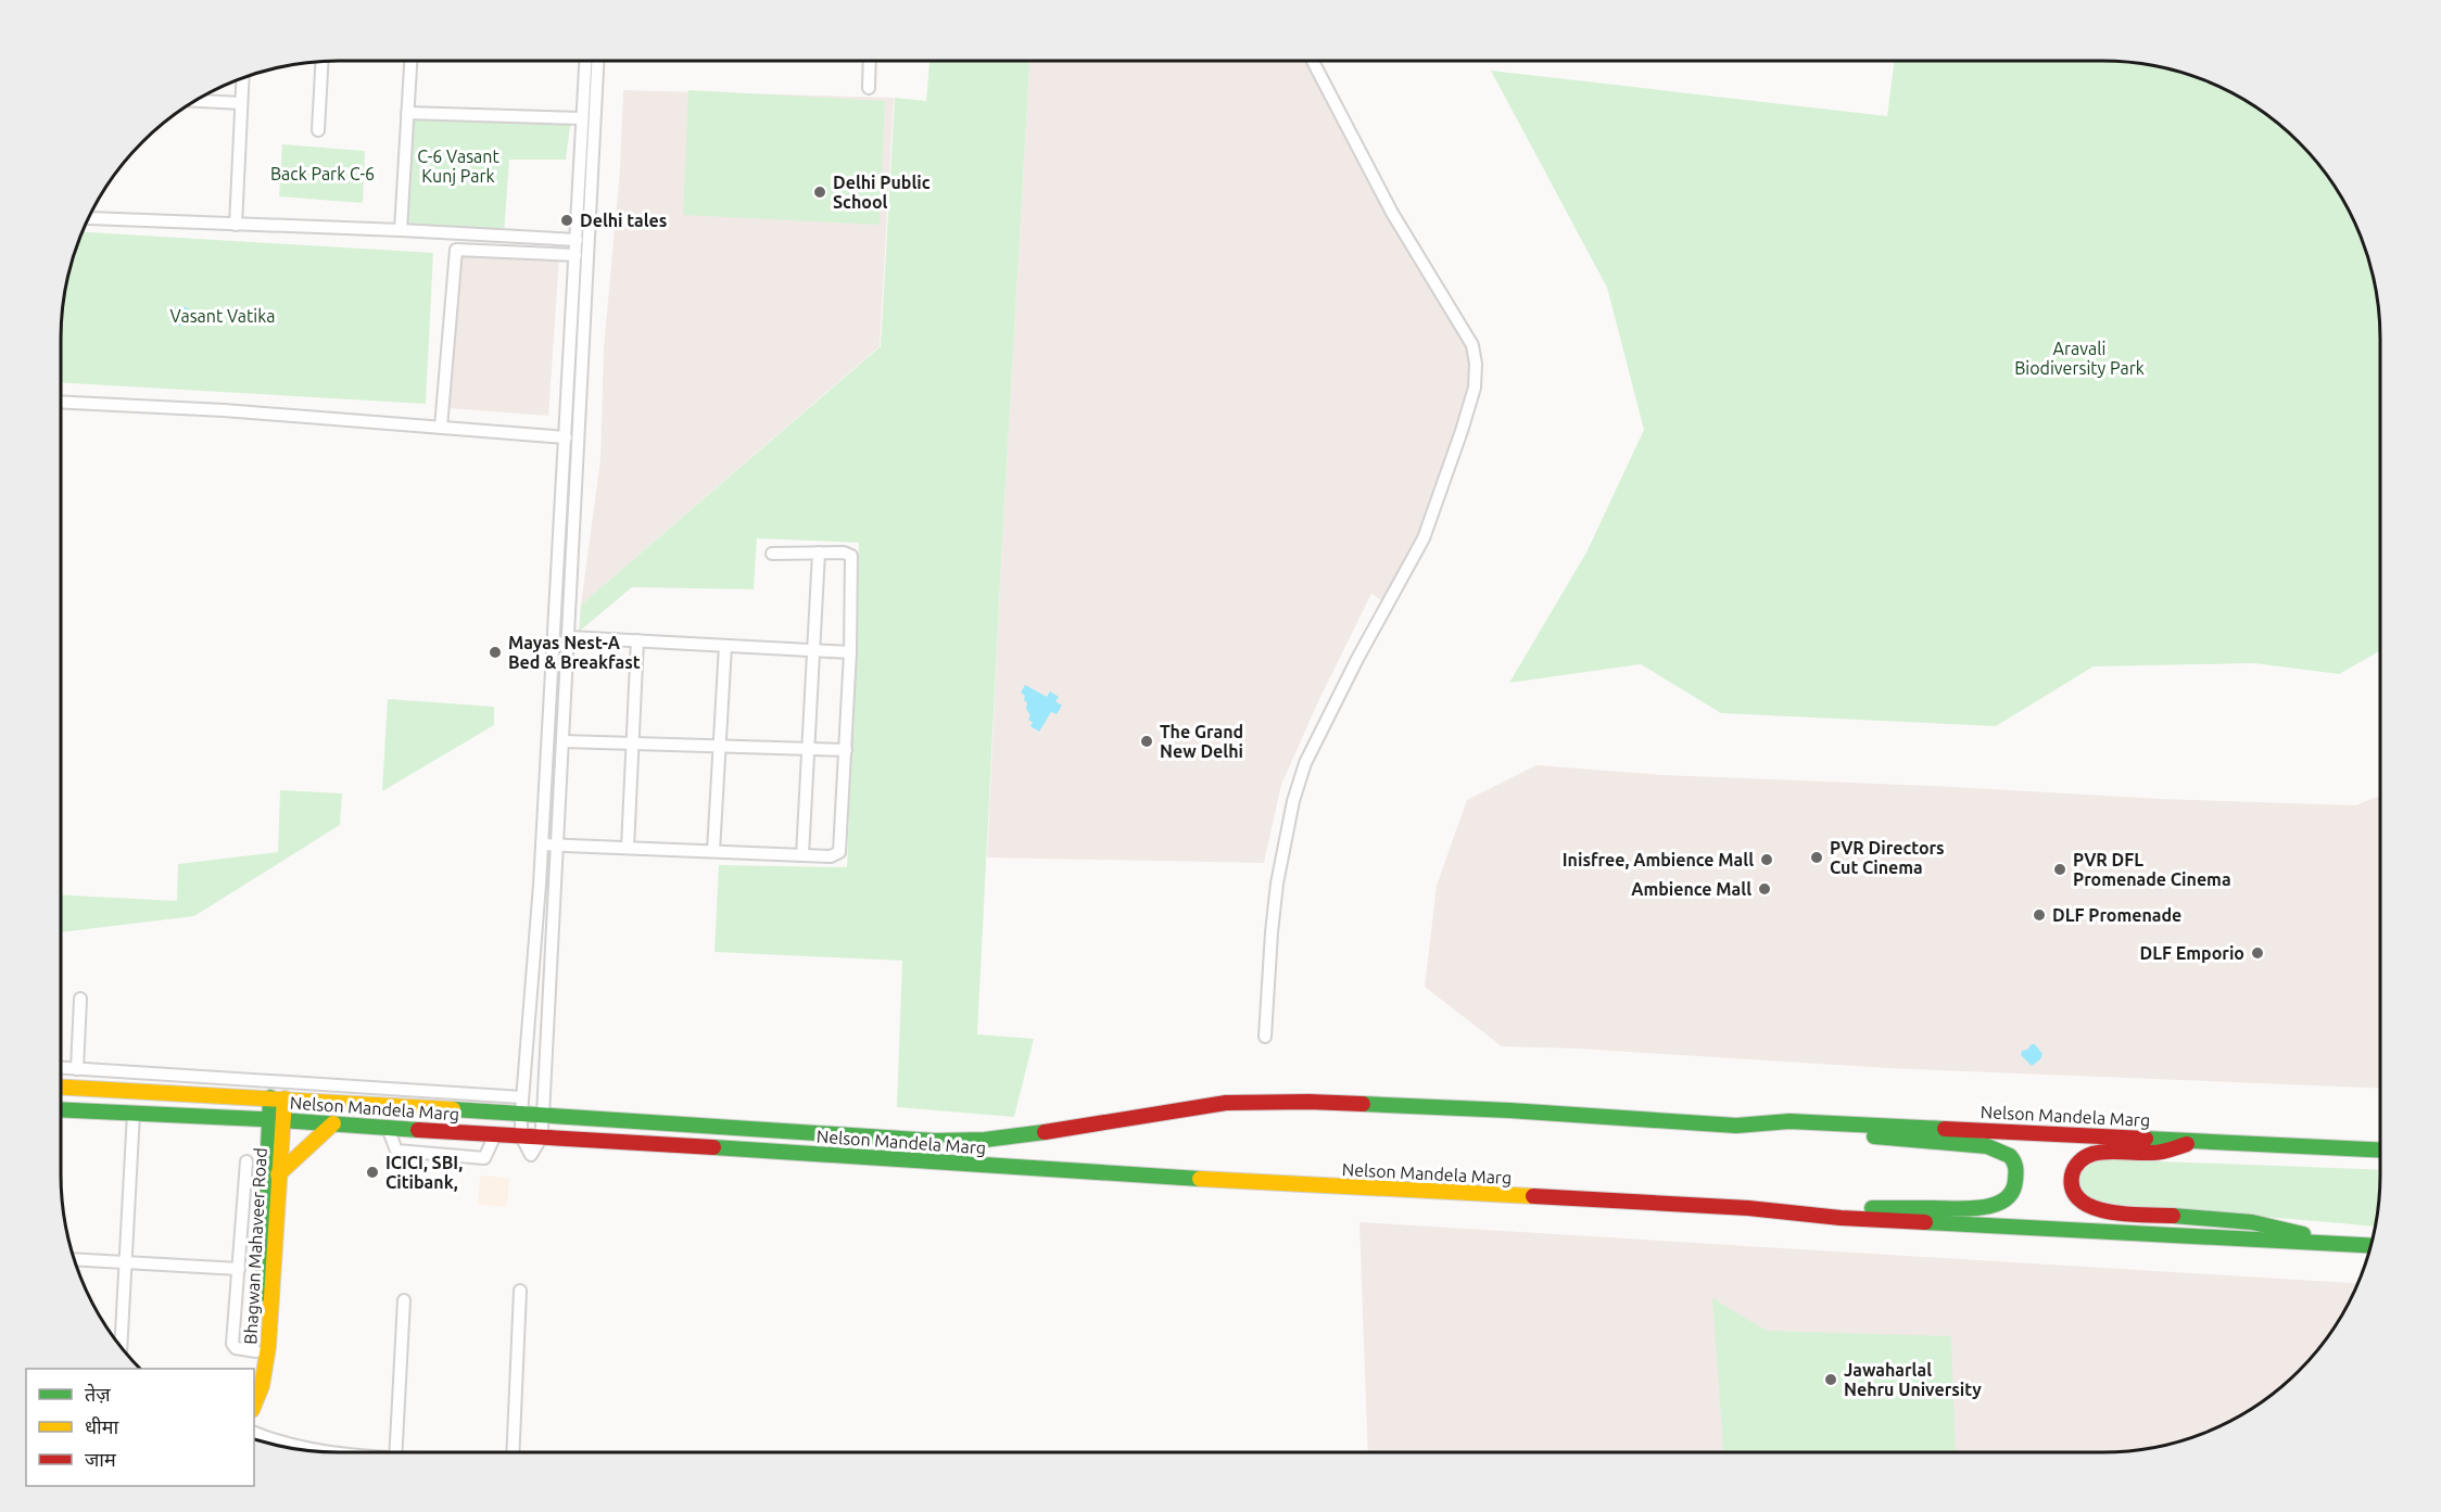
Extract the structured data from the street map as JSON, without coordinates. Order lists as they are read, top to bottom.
{
  "streets": {
    "main road": ["Nelson Mandela Marg", "Bhagwan Mahaveer Road"]
  },
  "crossings": [
    ["Nelson Mandela Marg", "Bhagwan Mahaveer Road"]
  ],
  "parks": [
    "C-6 Vasant Kunj Park",
    "Back Park C-6",
    "Vasant Vatika",
    "Aravali Biodiversity Park"
  ],
  "places": [
    "Delhi Public School",
    "Delhi tales",
    "Mayas Nest-A Bed & Breakfast",
    "The Grand New Delhi",
    "PVR Directors Cut Cinema",
    "Inisfree, Ambience Mall",
    "PVR DFL Promenade Cinema",
    "Ambience Mall",
    "DLF Promenade",
    "DLF Emporio",
    "ICICI, SBI, Citibank,",
    "Jawaharlal Nehru University"
  ],
  "legend": ["तेज़", "धीमा", "जाम"]
}
